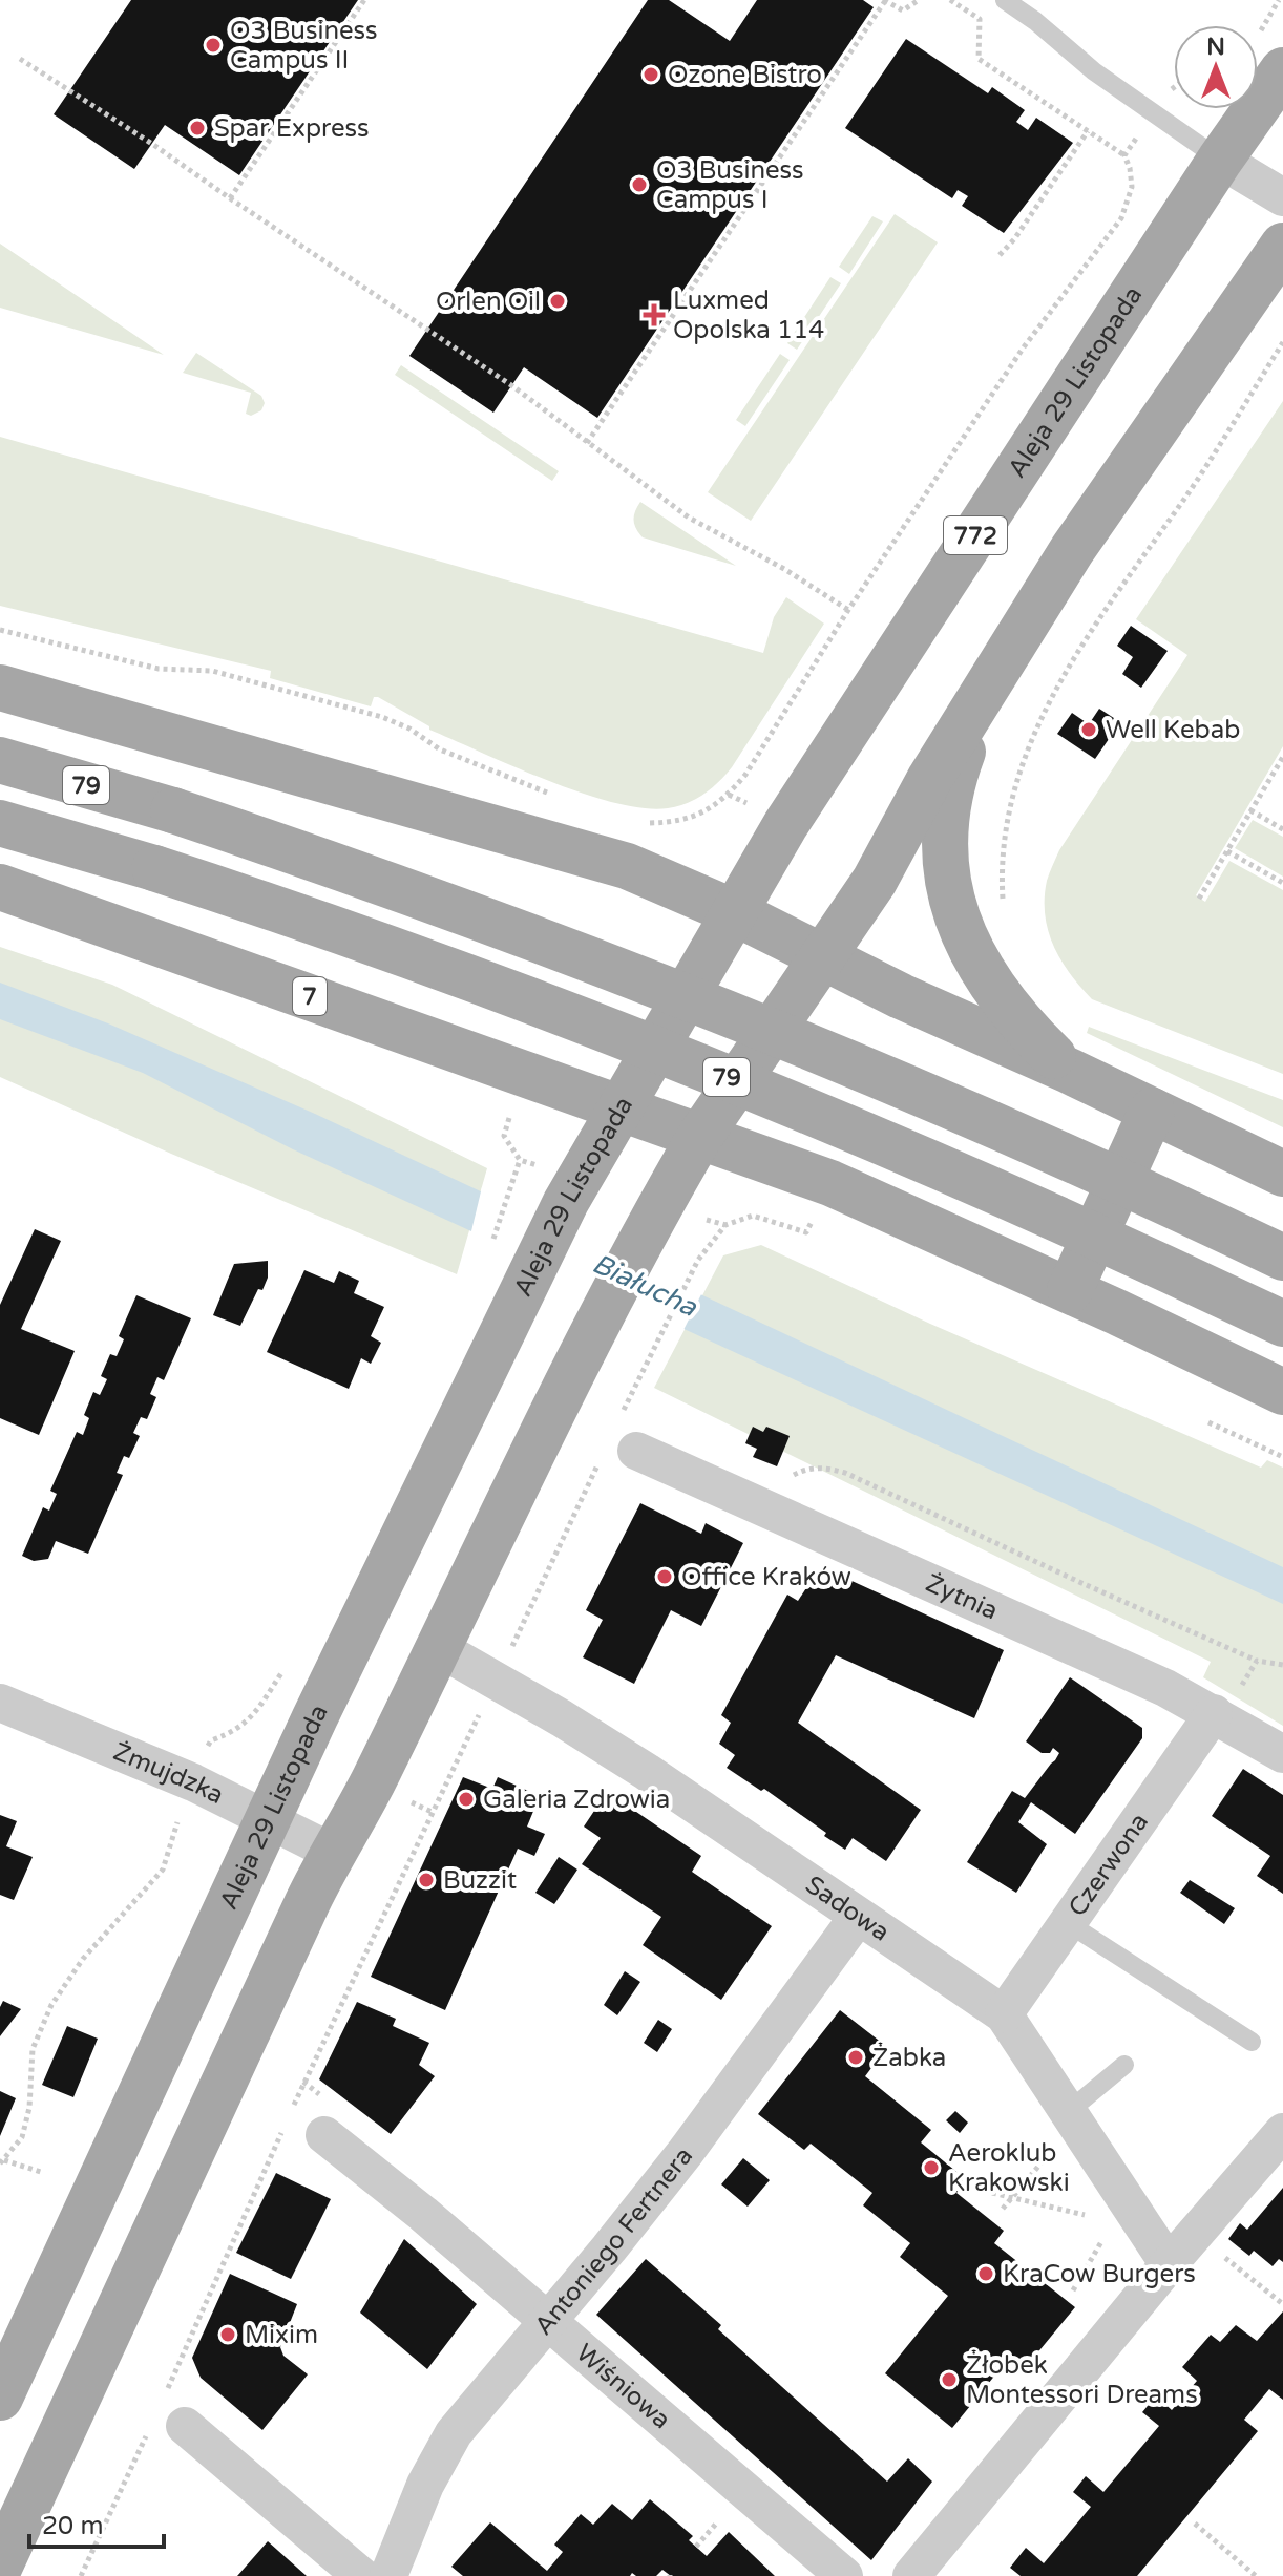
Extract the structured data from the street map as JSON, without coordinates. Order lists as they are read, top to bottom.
{
  "streets": {
    "main road": [
      "Aleja 29 Listopada",
      "772",
      "79",
      "7"
    ],
    "street": [
      "Żytnia",
      "Żmujdzka",
      "Czerwona",
      "Sadowa",
      "Antoniego Fertnera",
      "Wiśniowa"
    ]
  },
  "crossings": [
    ["Aleja 29 Listopada", "7"],
    ["Aleja 29 Listopada", "Żmujdzka"],
    ["Żytnia", "Czerwona"],
    ["Czerwona", "Sadowa"],
    ["Sadowa", "Antoniego Fertnera"],
    ["Antoniego Fertnera", "Wiśniowa"]
  ],
  "water": ["Białucha"],
  "places": {
    "other": [
      "O3 Business Campus II",
      "Ozone Bistro",
      "Spar Express",
      "O3 Business Campus I",
      "Orlen Oil",
      "Well Kebab",
      "Office Kraków",
      "Galeria Zdrowia",
      "Buzzit",
      "Żabka",
      "Aeroklub Krakowski",
      "KraCow Burgers",
      "Mixim",
      "Żłobek Montessori Dreams"
    ],
    "health": ["Luxmed Opolska 114"]
  },
  "scale_bar": "20 m",
  "north": "top"
}
